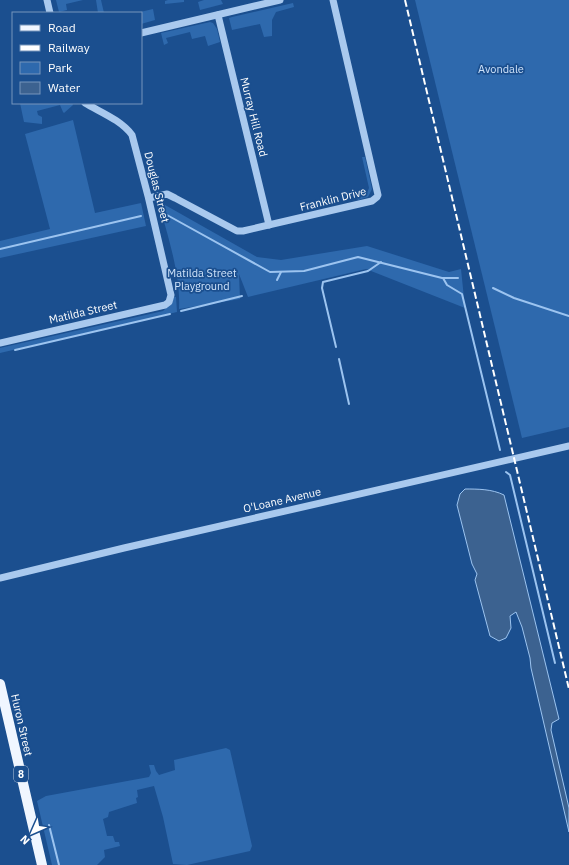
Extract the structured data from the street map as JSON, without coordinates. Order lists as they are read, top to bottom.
{
  "streets": {
    "main road": ["Huron Street", "8"],
    "street": [
      "Murray Hill Road",
      "Douglas Street",
      "Franklin Drive",
      "Matilda Street",
      "O'Loane Avenue"
    ]
  },
  "crossings": [
    ["Murray Hill Road", "Franklin Drive"],
    ["Douglas Street", "Franklin Drive"],
    ["Douglas Street", "Matilda Street"]
  ],
  "parks": ["Avondale", "Matilda Street Playground"],
  "legend": [
    "Road",
    "Railway",
    "Park",
    "Water"
  ],
  "north": "bottom left"
}
